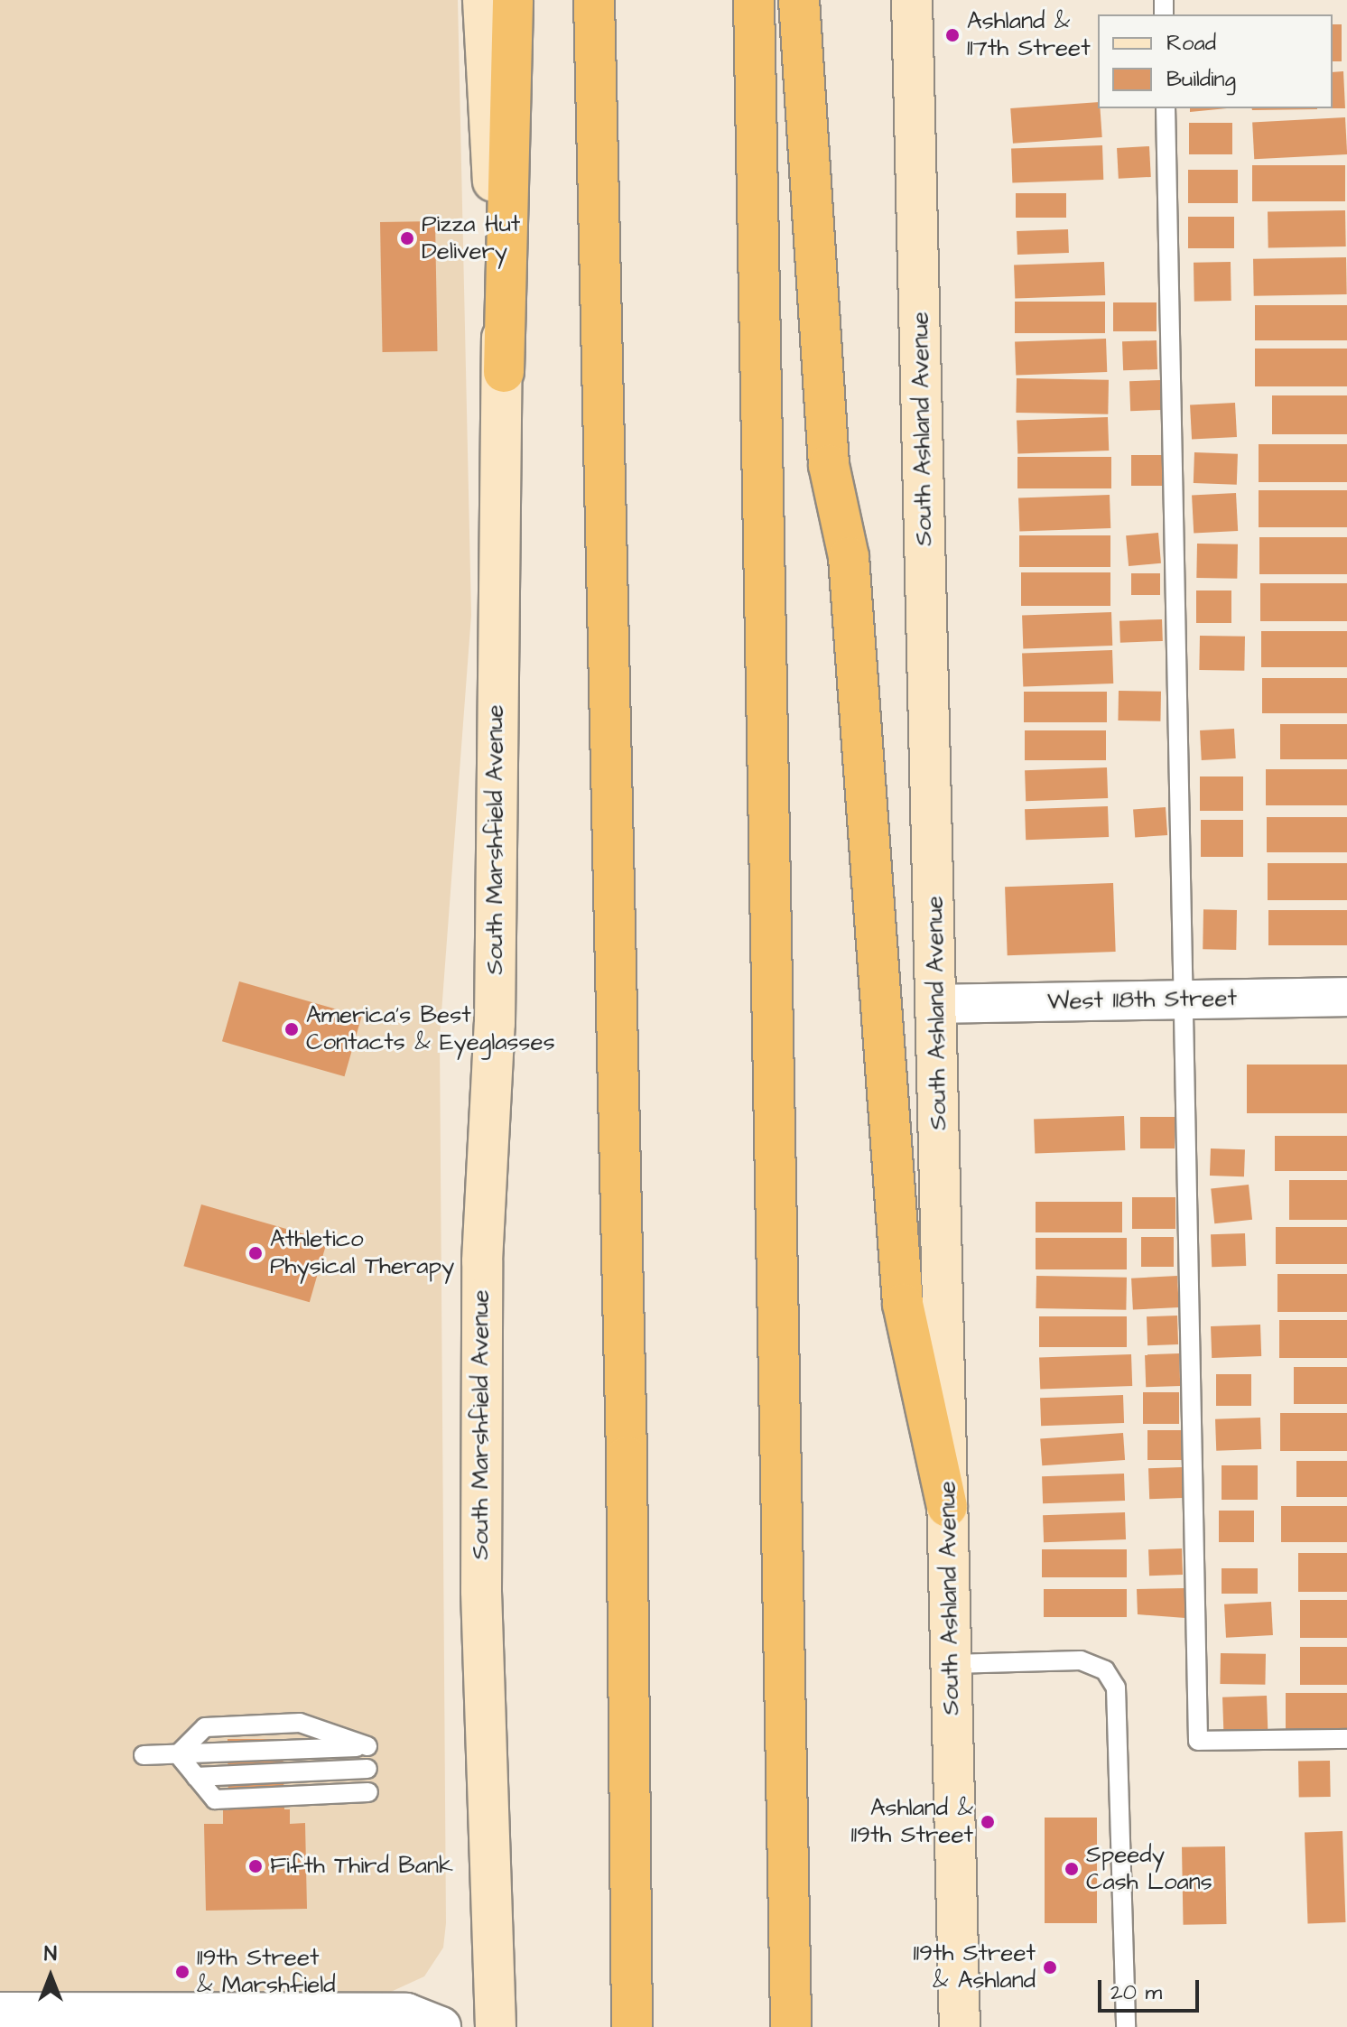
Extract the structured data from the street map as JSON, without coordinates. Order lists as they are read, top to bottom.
{
  "streets": {
    "main road": ["South Ashland Avenue", "South Marshfield Avenue"],
    "street": ["West 118th Street"]
  },
  "crossings": [
    ["South Ashland Avenue", "West 118th Street"]
  ],
  "places": [
    "Ashland & 117th Street",
    "Pizza Hut Delivery",
    "America's Best Contacts & Eyeglasses",
    "Athletico Physical Therapy",
    "Ashland & 119th Street",
    "Fifth Third Bank",
    "Speedy Cash Loans",
    "119th Street & Ashland",
    "119th Street & Marshfield"
  ],
  "legend": ["Road", "Building"],
  "scale_bar": "20 m",
  "north": "top"
}
